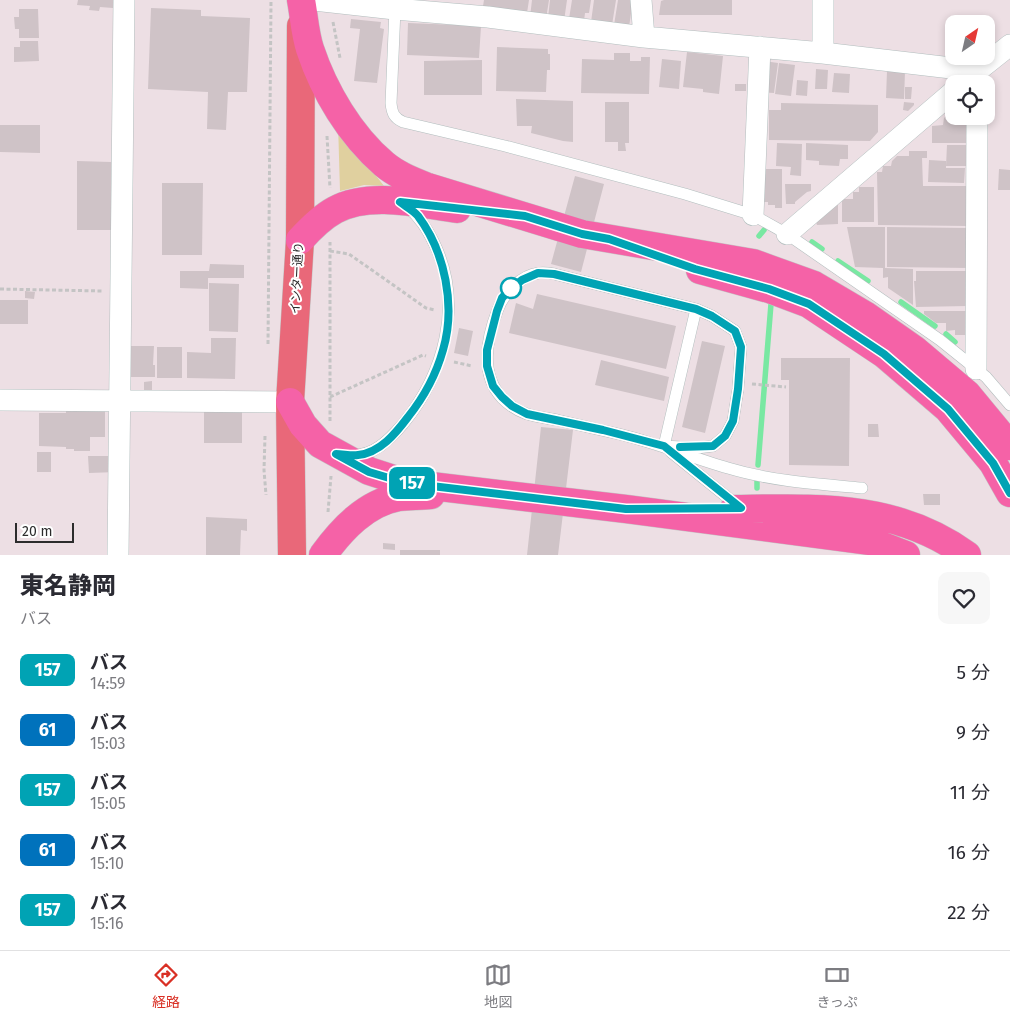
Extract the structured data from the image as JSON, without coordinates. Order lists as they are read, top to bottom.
{
  "streets": {
    "main road": ["インター通り"]
  },
  "lines": ["bus line 157"],
  "scale_bar": "20 m",
  "north": "top right",
  "page": {
    "on_map": "157",
    "scale": "20 m",
    "heading": ["東名静岡", "バス"],
    "list": [
      {
        "mark": "157",
        "name": "バス",
        "note": "14:59",
        "value": "5 分"
      },
      {
        "mark": "61",
        "name": "バス",
        "note": "15:03",
        "value": "9 分"
      },
      {
        "mark": "157",
        "name": "バス",
        "note": "15:05",
        "value": "11 分"
      },
      {
        "mark": "61",
        "name": "バス",
        "note": "15:10",
        "value": "16 分"
      },
      {
        "mark": "157",
        "name": "バス",
        "note": "15:16",
        "value": "22 分"
      }
    ],
    "tabs": ["経路", "地図", "きっぷ"]
  }
}
